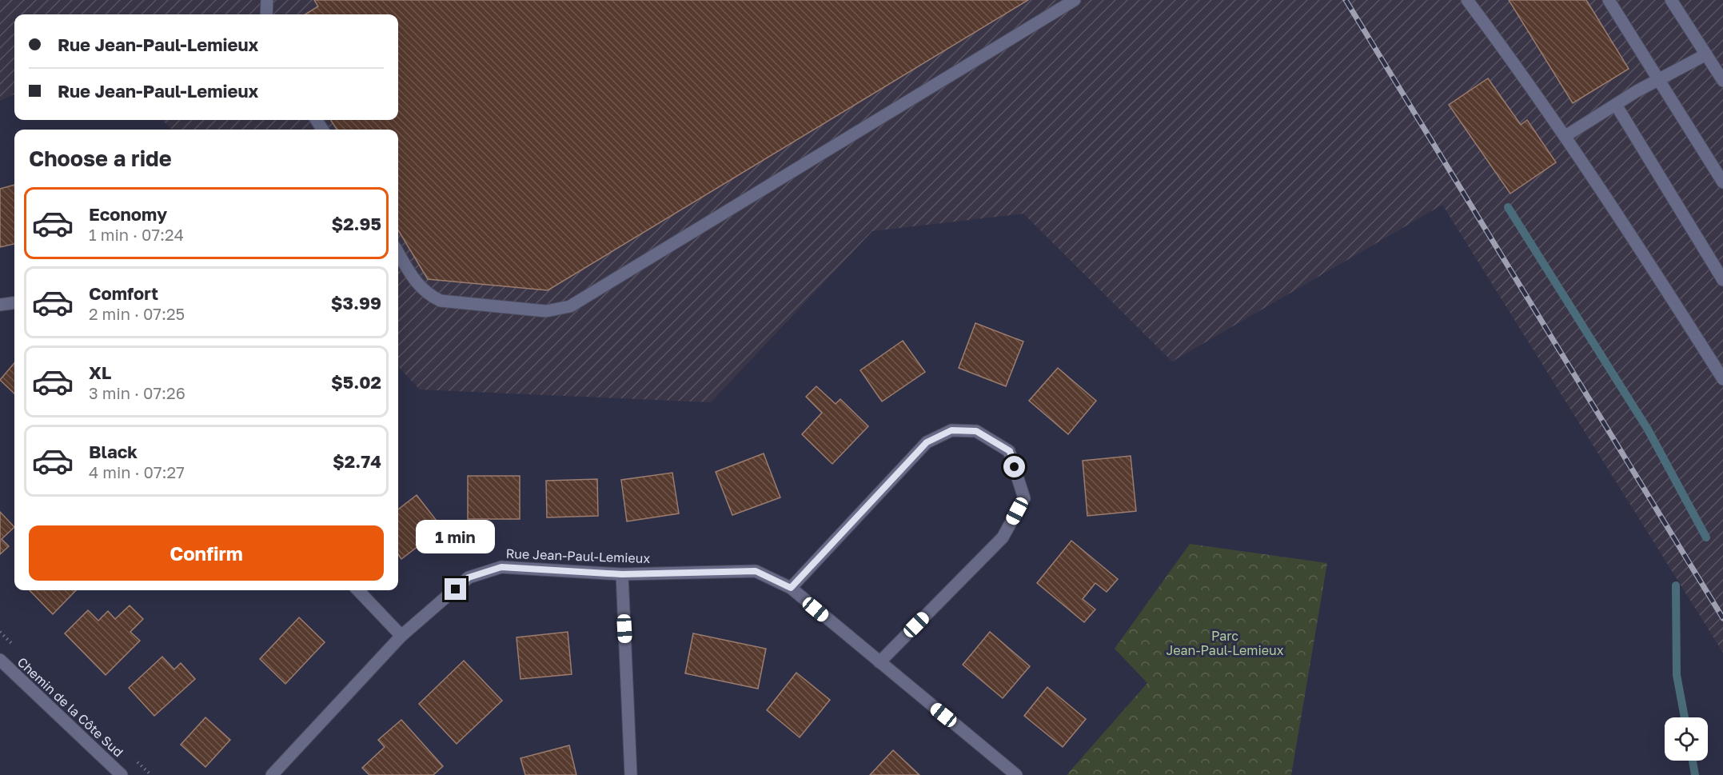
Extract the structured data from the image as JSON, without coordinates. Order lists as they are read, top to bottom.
{
  "streets": {
    "street": ["Rue Jean-Paul-Lemieux", "Chemin de la Côte Sud"]
  },
  "parks": ["Parc Jean-Paul-Lemieux"],
  "page": {
    "banner": ["Rue Jean-Paul-Lemieux", "Rue Jean-Paul-Lemieux"],
    "heading": "Choose a ride",
    "list": [
      {
        "name": "Economy",
        "note": "1 min · 07:24",
        "value": "$2.95"
      },
      {
        "name": "Comfort",
        "note": "2 min · 07:25",
        "value": "$3.99"
      },
      {
        "name": "XL",
        "note": "3 min · 07:26",
        "value": "$5.02"
      },
      {
        "name": "Black",
        "note": "4 min · 07:27",
        "value": "$2.74"
      }
    ],
    "buttons": "Confirm",
    "bubble": "1 min"
  }
}
